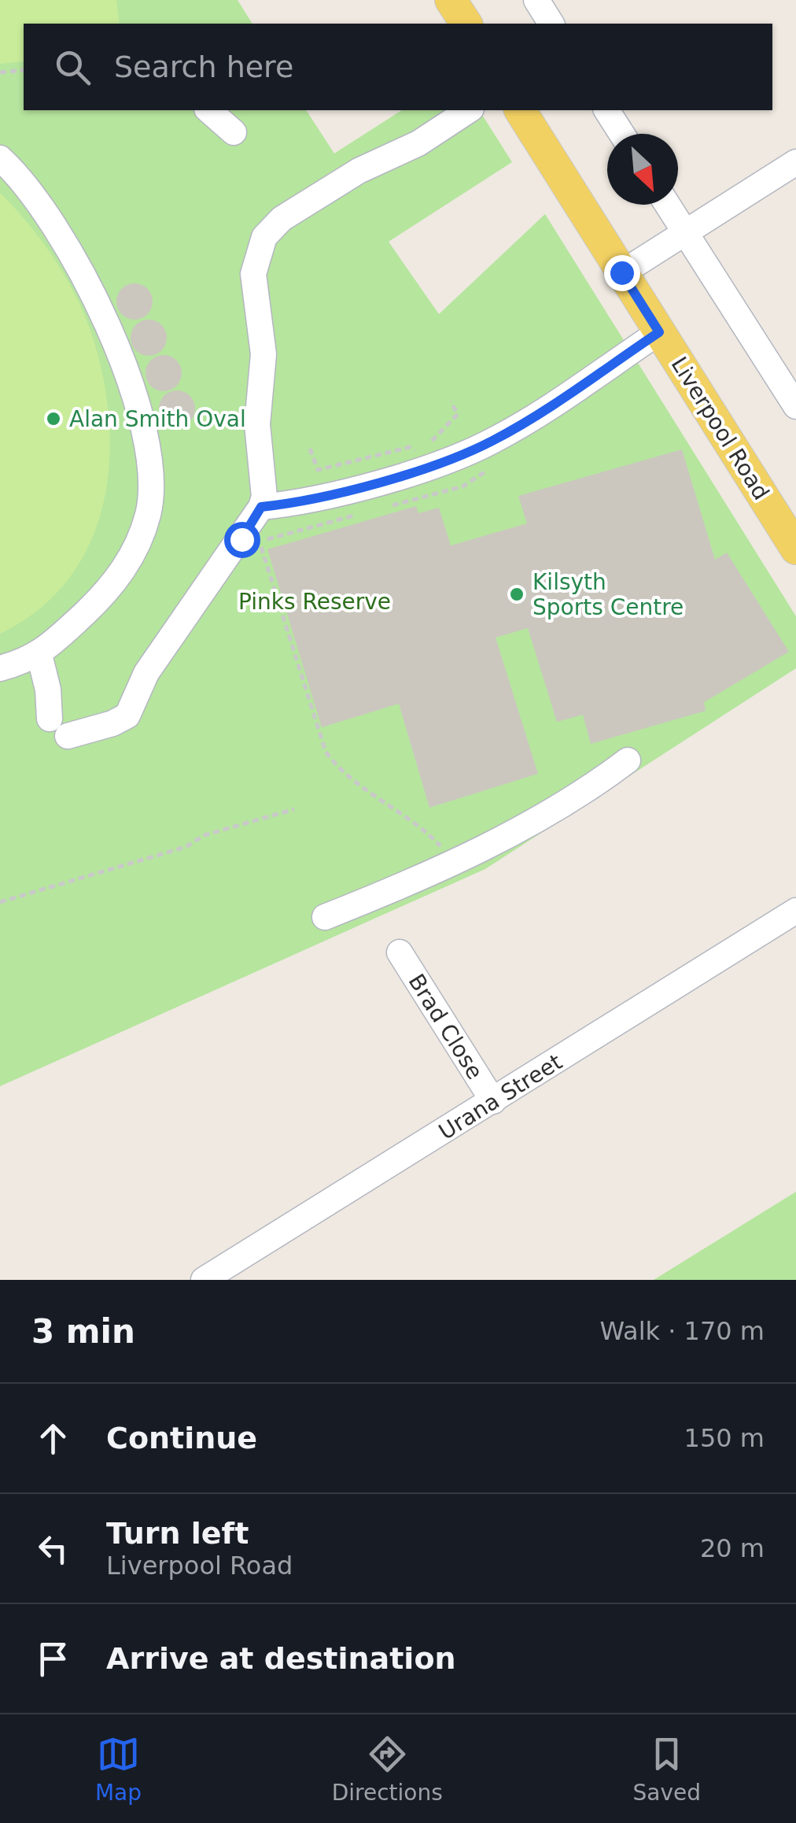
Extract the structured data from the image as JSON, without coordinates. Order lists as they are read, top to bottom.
{
  "streets": {
    "main road": ["Liverpool Road"],
    "street": ["Brad Close", "Urana Street"]
  },
  "crossings": [
    ["Brad Close", "Urana Street"]
  ],
  "parks": ["Pinks Reserve"],
  "places": ["Alan Smith Oval", "Kilsyth Sports Centre"],
  "north": "bottom right",
  "page": {
    "search": "Search here",
    "heading": ["3 min", "Walk · 170 m"],
    "list": [
      ["Continue", "150 m"],
      ["Turn left", "Liverpool Road", "20 m"],
      "Arrive at destination"
    ],
    "nav": ["Map", "Directions", "Saved"]
  }
}
